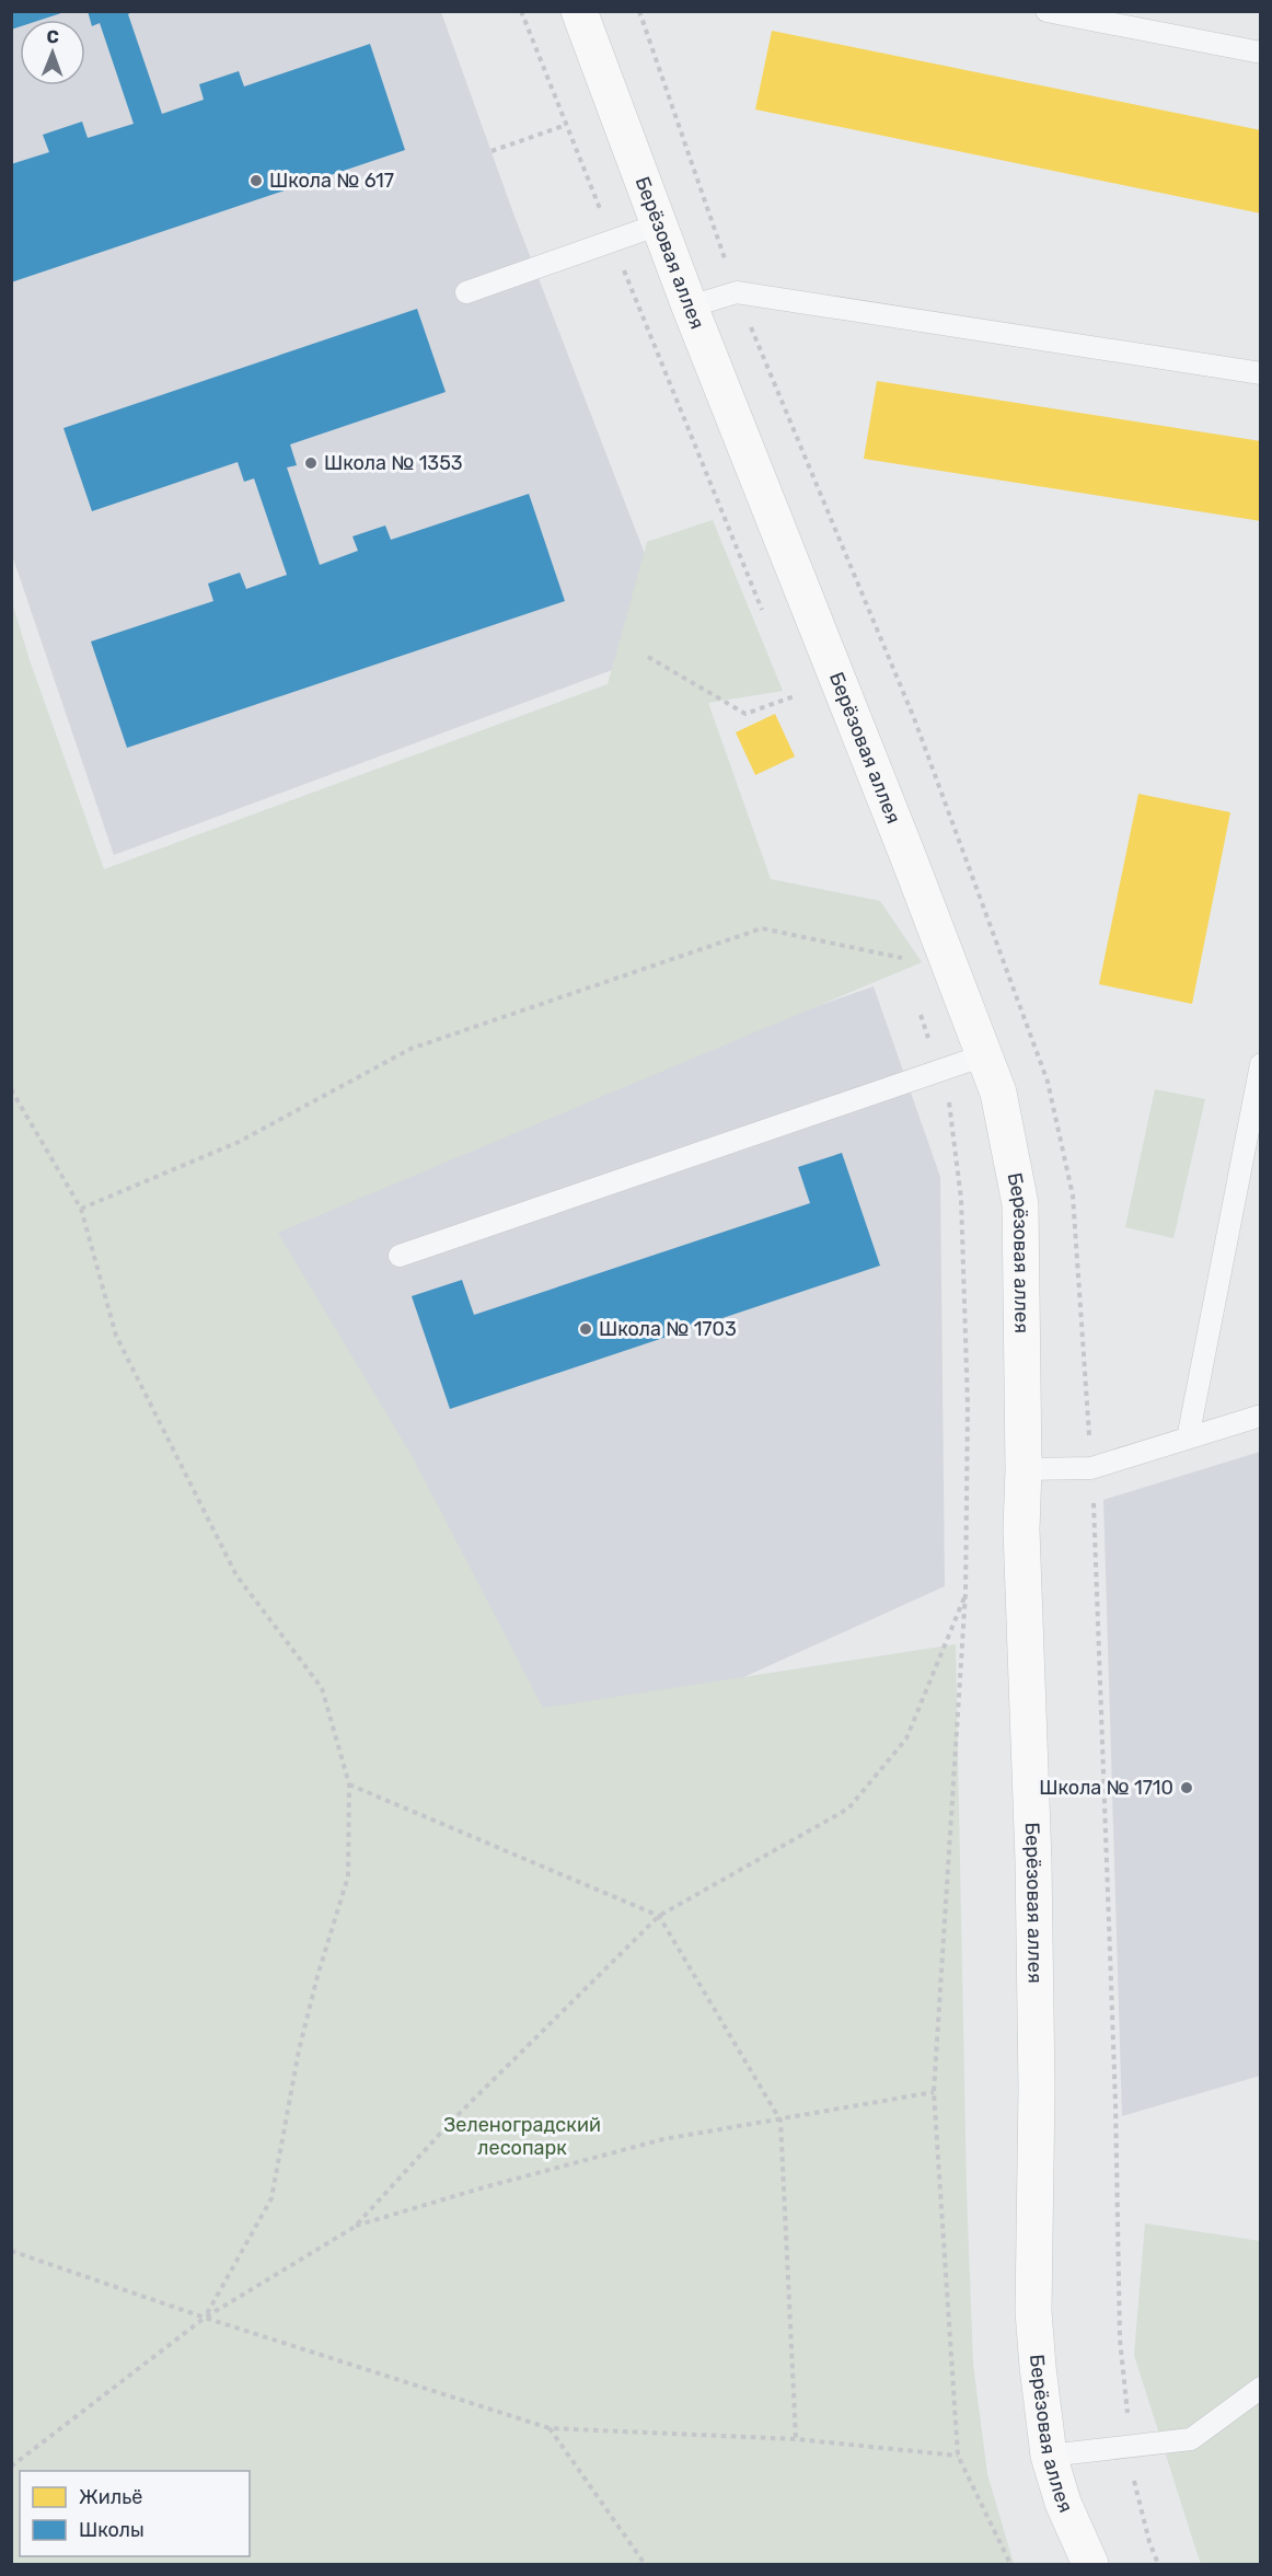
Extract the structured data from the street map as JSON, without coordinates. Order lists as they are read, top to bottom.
{
  "streets": {
    "street": ["Берёзовая аллея"]
  },
  "parks": ["Зеленоградский лесопарк"],
  "places": [
    "Школа № 617",
    "Школа № 1353",
    "Школа № 1703",
    "Школа № 1710"
  ],
  "legend": ["Жильё", "Школы"],
  "north": "top"
}
